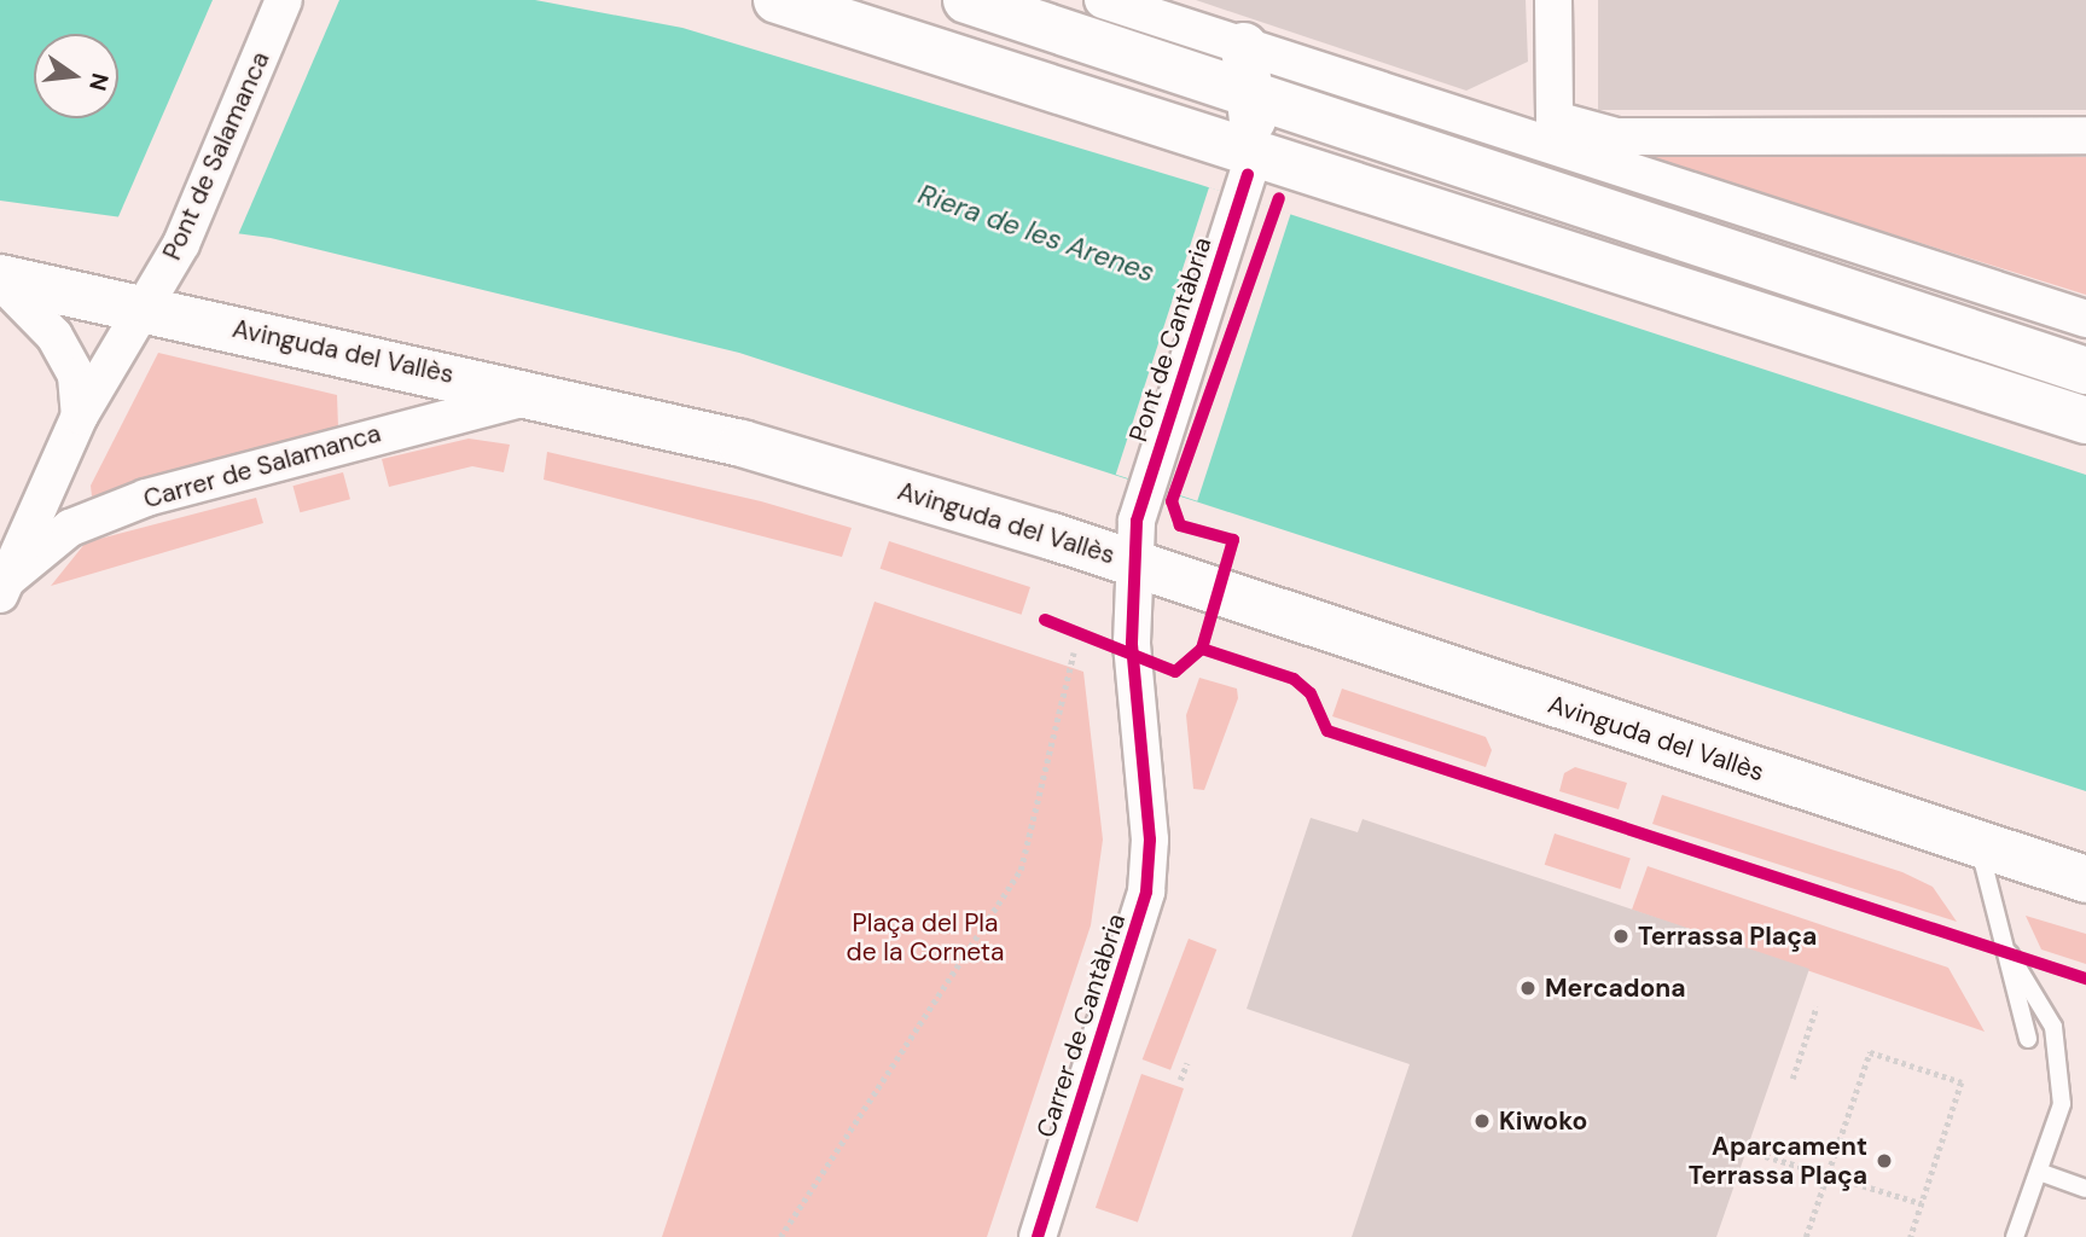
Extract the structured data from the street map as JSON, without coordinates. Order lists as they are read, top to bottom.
{
  "streets": {
    "main road": ["Avinguda del Vallès"],
    "street": [
      "Pont de Salamanca",
      "Pont de Cantàbria",
      "Carrer de Salamanca",
      "Carrer de Cantàbria"
    ]
  },
  "crossings": [
    ["Pont de Salamanca", "Avinguda del Vallès"],
    ["Pont de Salamanca", "Carrer de Salamanca"],
    ["Pont de Cantàbria", "Avinguda del Vallès"],
    ["Pont de Cantàbria", "Carrer de Cantàbria"],
    ["Avinguda del Vallès", "Carrer de Salamanca"],
    ["Avinguda del Vallès", "Carrer de Cantàbria"]
  ],
  "water": ["Riera de les Arenes"],
  "parks": ["Plaça del Pla de la Corneta"],
  "places": [
    "Terrassa Plaça",
    "Mercadona",
    "Kiwoko",
    "Aparcament Terrassa Plaça"
  ],
  "north": "right"
}
